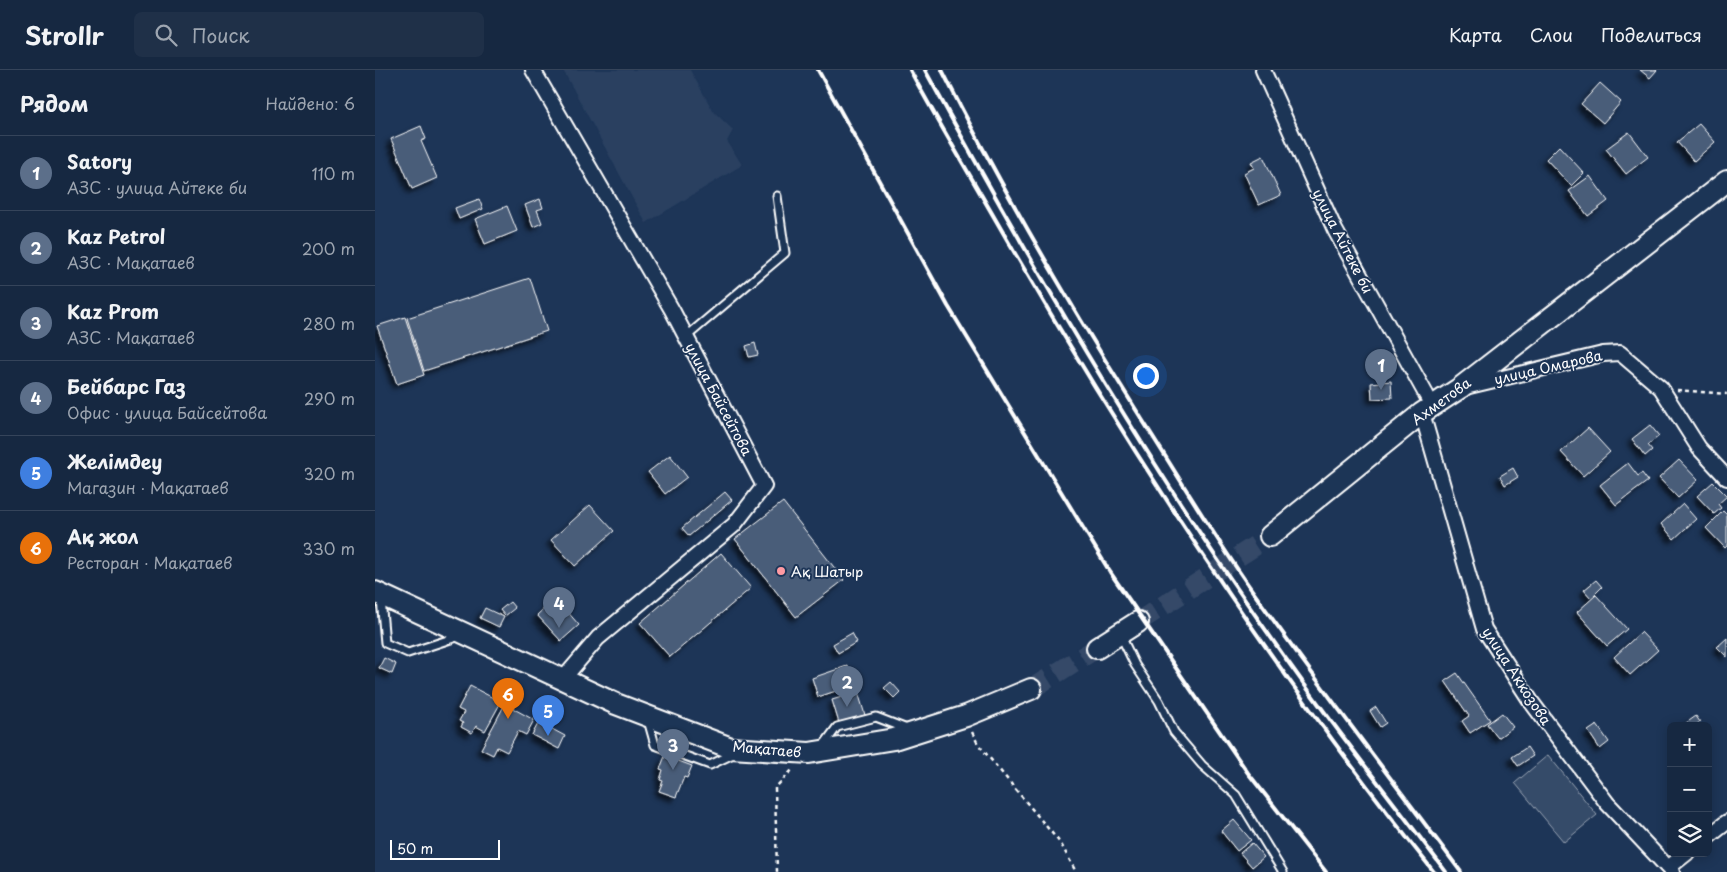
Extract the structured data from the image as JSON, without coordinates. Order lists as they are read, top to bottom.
{
  "streets": {
    "main road": ["Ахметова", "Мақатаев"],
    "street": [
      "улица Айтеке би",
      "улица Омарова",
      "улица Байсейтова",
      "улица Аккозова"
    ]
  },
  "crossings": [
    ["улица Айтеке би", "Ахметова"],
    ["улица Айтеке би", "улица Аккозова"],
    ["улица Омарова", "Ахметова"],
    ["улица Байсейтова", "Мақатаев"],
    ["Ахметова", "улица Аккозова"]
  ],
  "places": ["Ақ Шатыр"],
  "scale_bar": "50 m",
  "page": {
    "header": "Strollr",
    "search": "Поиск",
    "nav": ["Карта", "Слои", "Поделиться"],
    "heading": ["Рядом", "Найдено: 6"],
    "list": [
      {
        "mark": "1",
        "name": "Satory",
        "note": "АЗС · улица Айтеке би",
        "value": "110 m"
      },
      {
        "mark": "2",
        "name": "Kaz Petrol",
        "note": "АЗС · Мақатаев",
        "value": "200 m"
      },
      {
        "mark": "3",
        "name": "Kaz Prom",
        "note": "АЗС · Мақатаев",
        "value": "280 m"
      },
      {
        "mark": "4",
        "name": "Бейбарс Газ",
        "note": "Офис · улица Байсейтова",
        "value": "290 m"
      },
      {
        "mark": "5",
        "name": "Желімдеу",
        "note": "Магазин · Мақатаев",
        "value": "320 m"
      },
      {
        "mark": "6",
        "name": "Ақ жол",
        "note": "Ресторан · Мақатаев",
        "value": "330 m"
      }
    ],
    "pins": [
      "1",
      "4",
      "2",
      "6",
      "5",
      "3"
    ],
    "map_buttons": ["+", "−"],
    "scale": "50 m"
  }
}
